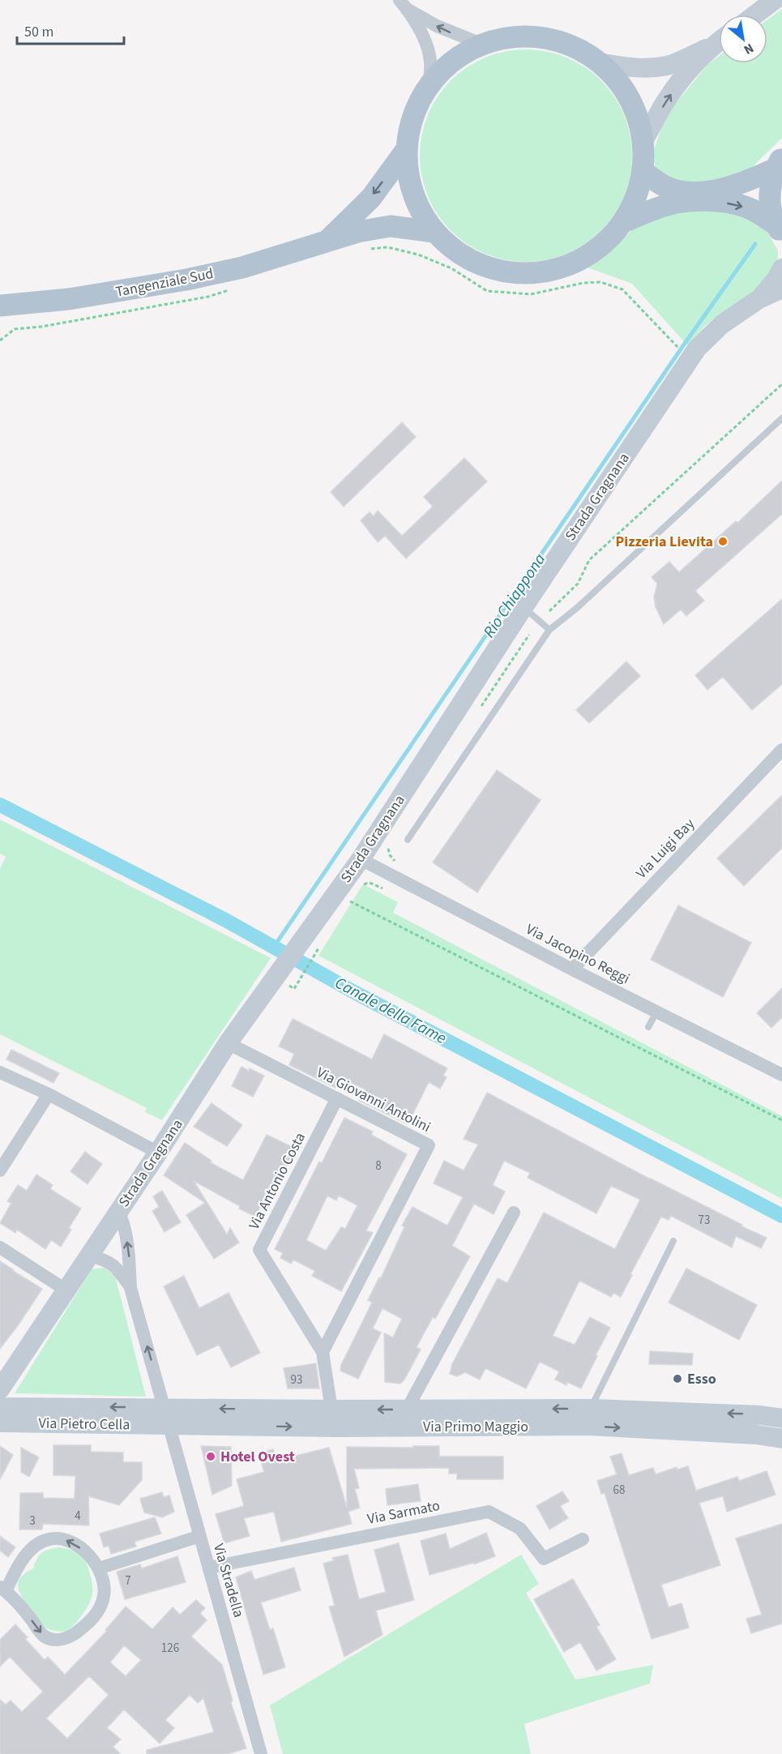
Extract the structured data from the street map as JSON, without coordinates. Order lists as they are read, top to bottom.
{
  "streets": {
    "main road": [
      "Tangenziale Sud",
      "Strada Gragnana",
      "Via Pietro Cella",
      "Via Primo Maggio"
    ],
    "street": [
      "Via Luigi Bay",
      "Via Jacopino Reggi",
      "Via Giovanni Antolini",
      "Via Antonio Costa",
      "Via Sarmato",
      "Via Stradella"
    ]
  },
  "crossings": [
    ["Strada Gragnana", "Via Jacopino Reggi"],
    ["Strada Gragnana", "Via Giovanni Antolini"],
    ["Via Luigi Bay", "Via Jacopino Reggi"],
    ["Via Giovanni Antolini", "Via Antonio Costa"],
    ["Via Pietro Cella", "Via Primo Maggio"],
    ["Via Pietro Cella", "Via Stradella"],
    ["Via Primo Maggio", "Via Stradella"],
    ["Via Sarmato", "Via Stradella"]
  ],
  "water": ["Rio Chiappona", "Canale della Fame"],
  "places": ["Pizzeria Lievita", "Esso", "Hotel Ovest"],
  "house_numbers": [
    "8",
    "73",
    "93",
    "68",
    "4",
    "3",
    "7",
    "126"
  ],
  "scale_bar": "50 m",
  "north": "bottom right"
}
